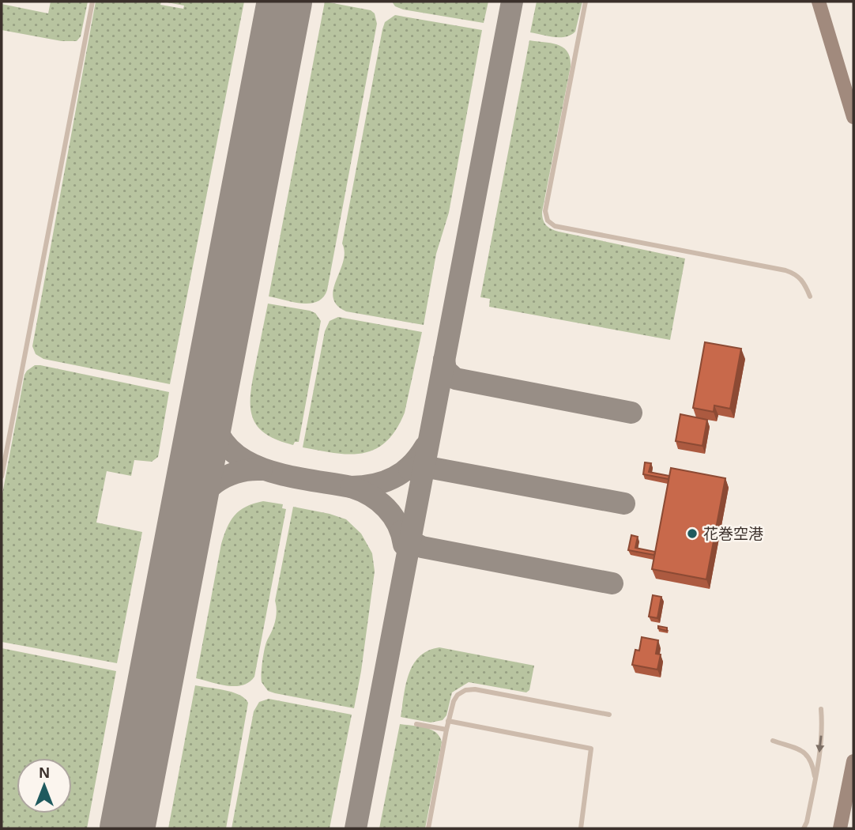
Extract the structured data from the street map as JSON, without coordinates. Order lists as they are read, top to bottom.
{
  "places": ["花巻空港"],
  "north": "top"
}
